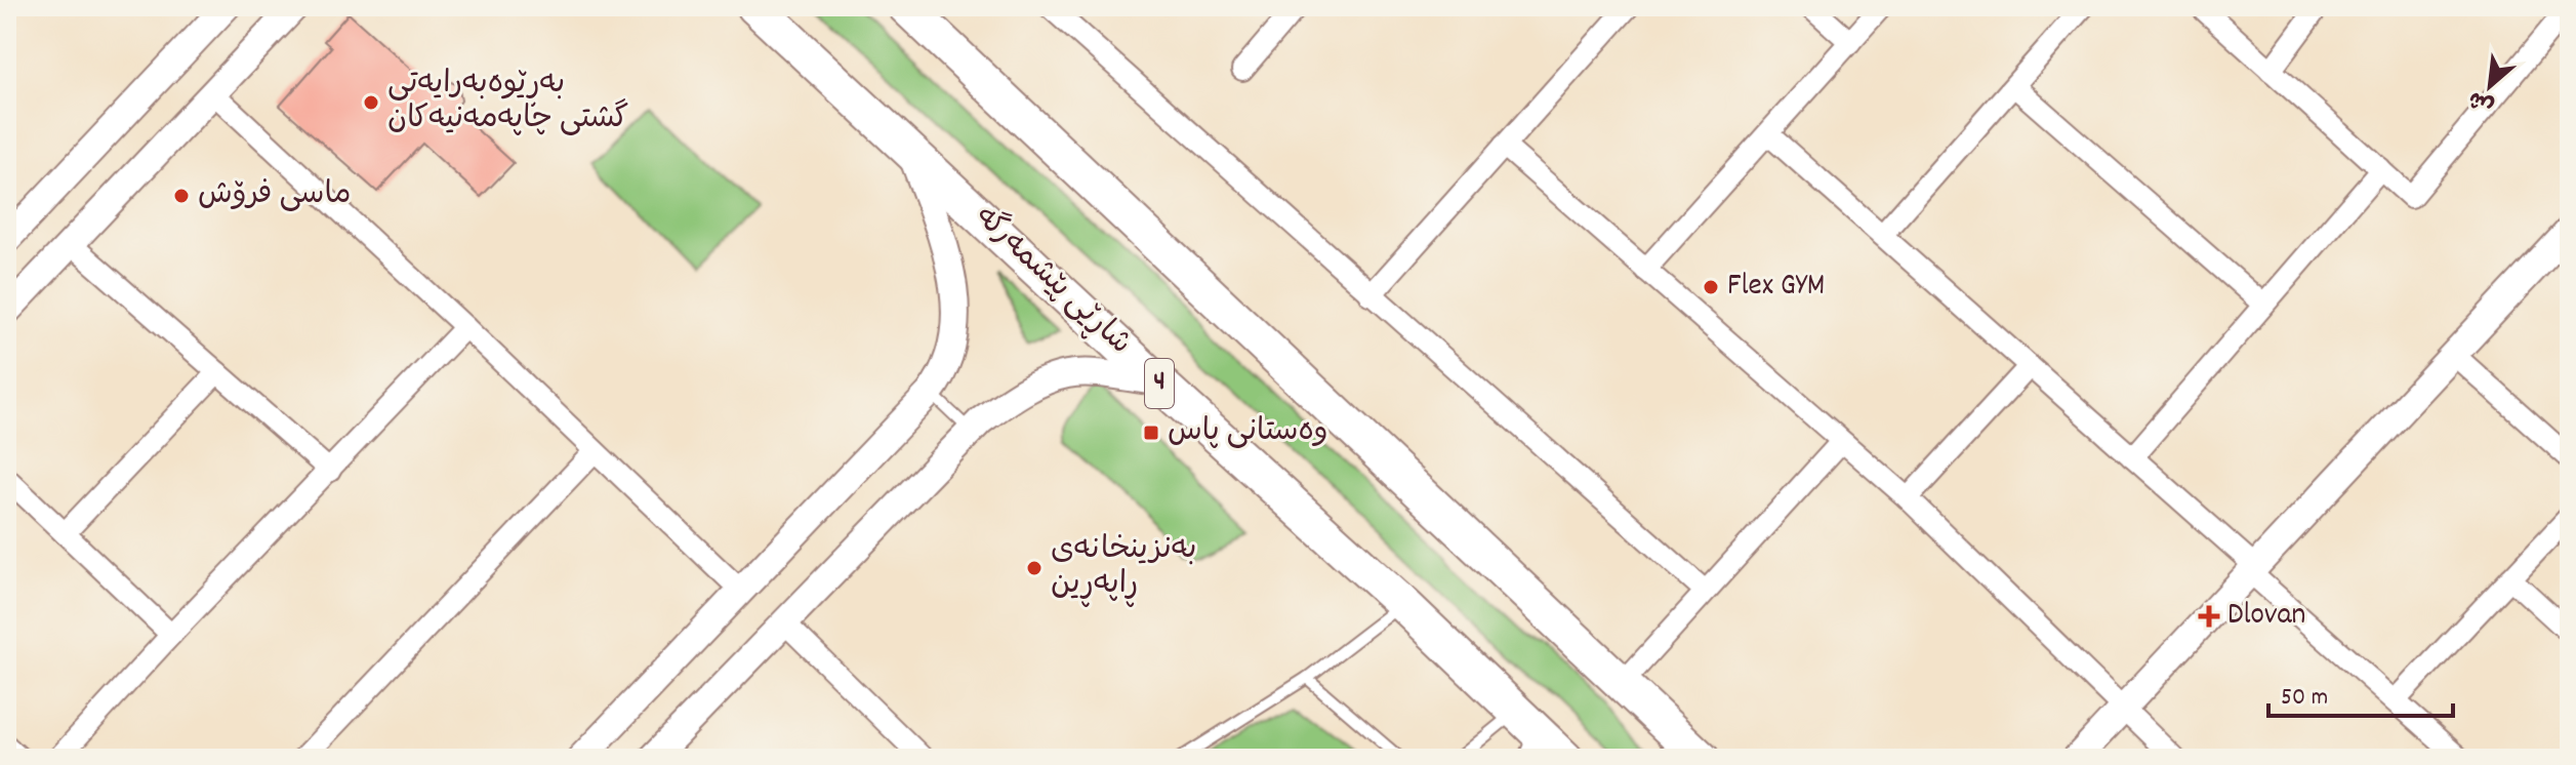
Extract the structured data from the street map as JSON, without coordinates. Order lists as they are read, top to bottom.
{
  "streets": {
    "highway": ["شاڕێی پێشمەرگە", "4"]
  },
  "places": {
    "other": [
      "بەڕێوەبەرایەتی گشتی چاپەمەنیەکان",
      "ماسی فرۆش",
      "Flex GYM",
      "بەنزینخانەی ڕاپەڕین"
    ],
    "transit": ["وەستانی پاس"],
    "health": ["Dlovan"]
  },
  "scale_bar": "50 m",
  "north": "bottom left"
}
